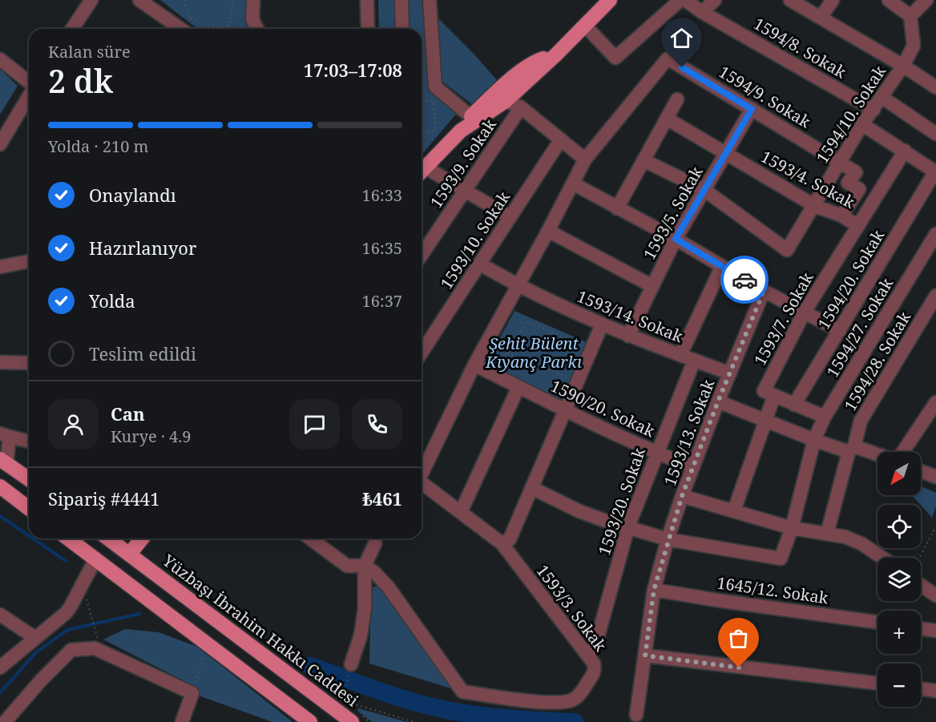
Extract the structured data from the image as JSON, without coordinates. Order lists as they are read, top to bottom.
{
  "streets": {
    "main road": ["Yüzbaşı İbrahim Hakkı Caddesi"],
    "street": [
      "1594/8. Sokak",
      "1594/9. Sokak",
      "1594/10. Sokak",
      "1593/9. Sokak",
      "1593/4. Sokak",
      "1593/5. Sokak",
      "1593/10. Sokak",
      "1594/20. Sokak",
      "1593/14. Sokak",
      "1593/7. Sokak",
      "1594/27. Sokak",
      "1594/28. Sokak",
      "1590/20. Sokak",
      "1593/13. Sokak",
      "1593/20. Sokak",
      "1645/12. Sokak",
      "1593/3. Sokak"
    ]
  },
  "crossings": [
    ["1594/8. Sokak", "1594/10. Sokak"],
    ["1594/9. Sokak", "1594/10. Sokak"],
    ["1594/9. Sokak", "1593/4. Sokak"],
    ["1594/9. Sokak", "1593/5. Sokak"],
    ["1594/10. Sokak", "1593/4. Sokak"],
    ["1594/10. Sokak", "1593/5. Sokak"],
    ["1593/4. Sokak", "1593/5. Sokak"],
    ["1593/4. Sokak", "1593/7. Sokak"],
    ["1593/5. Sokak", "1593/14. Sokak"],
    ["1593/10. Sokak", "1593/14. Sokak"],
    ["1593/14. Sokak", "1593/13. Sokak"],
    ["1593/14. Sokak", "1593/20. Sokak"],
    ["1594/27. Sokak", "1593/13. Sokak"],
    ["1590/20. Sokak", "1593/13. Sokak"],
    ["1590/20. Sokak", "1593/20. Sokak"],
    ["1593/13. Sokak", "1645/12. Sokak"],
    ["1593/20. Sokak", "1593/3. Sokak"]
  ],
  "parks": ["Şehit Bülent Kıyanç Parkı"],
  "north": "bottom left",
  "page": {
    "heading": ["2 dk", "Kalan süre", "17:03–17:08"],
    "panel": [
      "Can",
      "Kurye · 4.9",
      "Sipariş #4441",
      "₺461"
    ],
    "bar": "Yolda · 210 m",
    "list": [
      ["Onaylandı", "16:33"],
      ["Hazırlanıyor", "16:35"],
      ["Yolda", "16:37"],
      "Teslim edildi"
    ],
    "map_buttons": ["+", "−"]
  }
}
